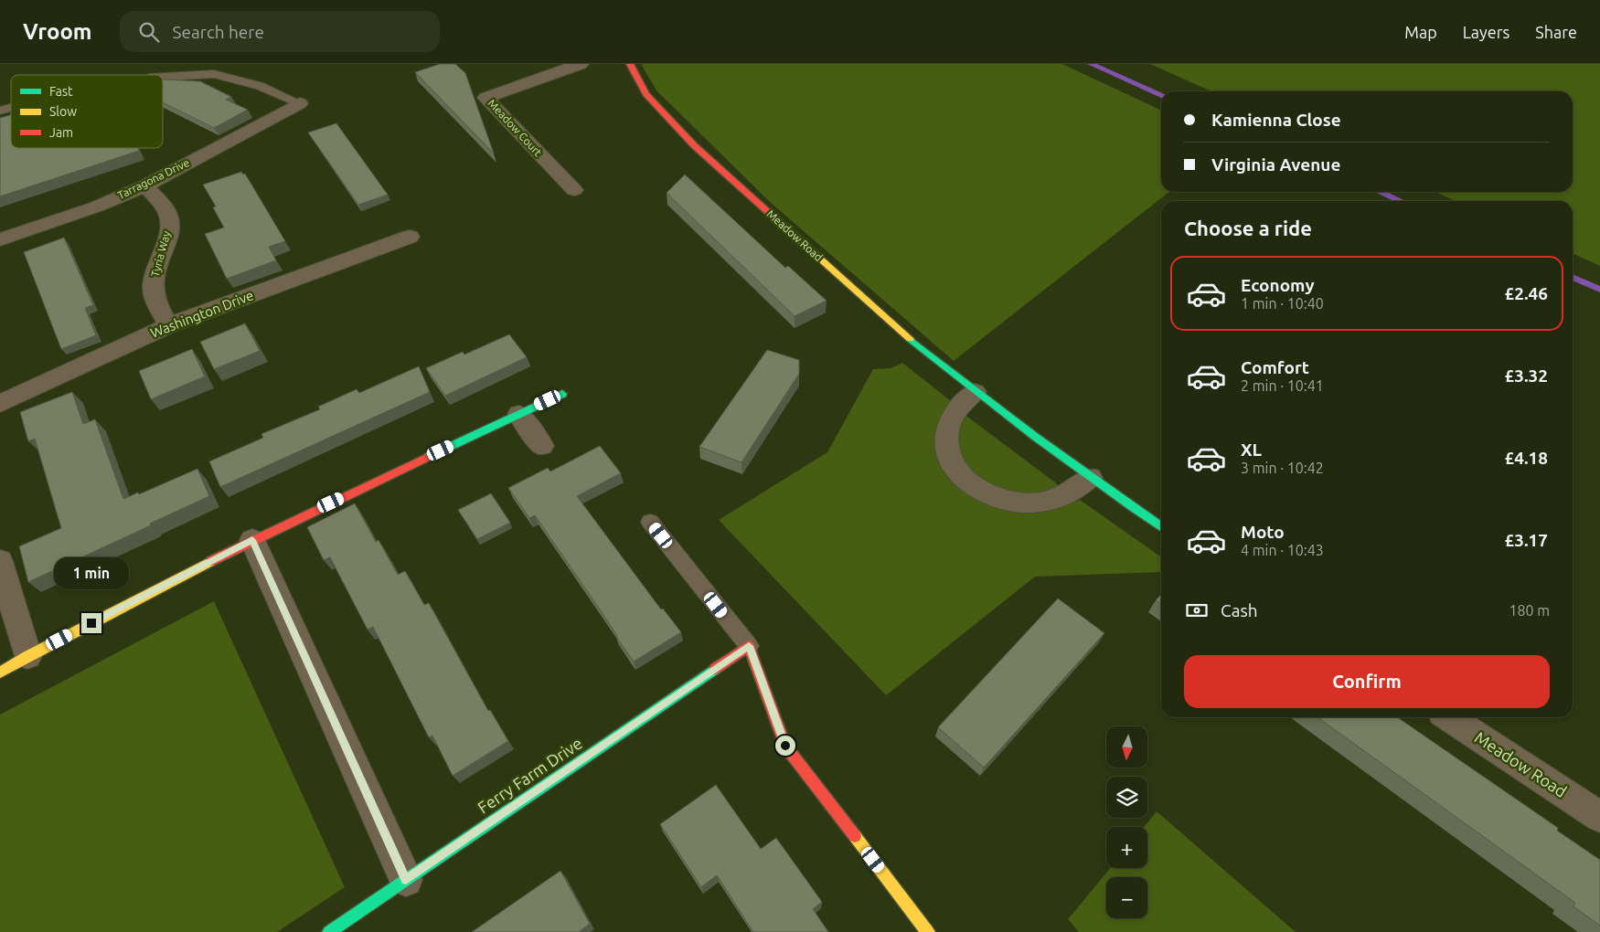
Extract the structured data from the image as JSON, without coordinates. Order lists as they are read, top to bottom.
{
  "streets": {
    "street": [
      "Meadow Court",
      "Tarragona Drive",
      "Meadow Road",
      "Tyria Way",
      "Washington Drive",
      "Ferry Farm Drive"
    ]
  },
  "crossings": [
    ["Tarragona Drive", "Tyria Way"],
    ["Tyria Way", "Washington Drive"]
  ],
  "legend": ["Fast", "Slow", "Jam"],
  "north": "bottom",
  "page": {
    "header": "Vroom",
    "search": "Search here",
    "nav": ["Map", "Layers", "Share"],
    "banner": ["Kamienna Close", "Virginia Avenue"],
    "heading": "Choose a ride",
    "list": [
      {
        "name": "Economy",
        "note": "1 min · 10:40",
        "value": "£2.46"
      },
      {
        "name": "Comfort",
        "note": "2 min · 10:41",
        "value": "£3.32"
      },
      {
        "name": "XL",
        "note": "3 min · 10:42",
        "value": "£4.18"
      },
      {
        "name": "Moto",
        "note": "4 min · 10:43",
        "value": "£3.17"
      }
    ],
    "bubble": "1 min",
    "pay": ["Cash", "180 m"],
    "buttons": "Confirm",
    "map_buttons": ["+", "−"]
  }
}
